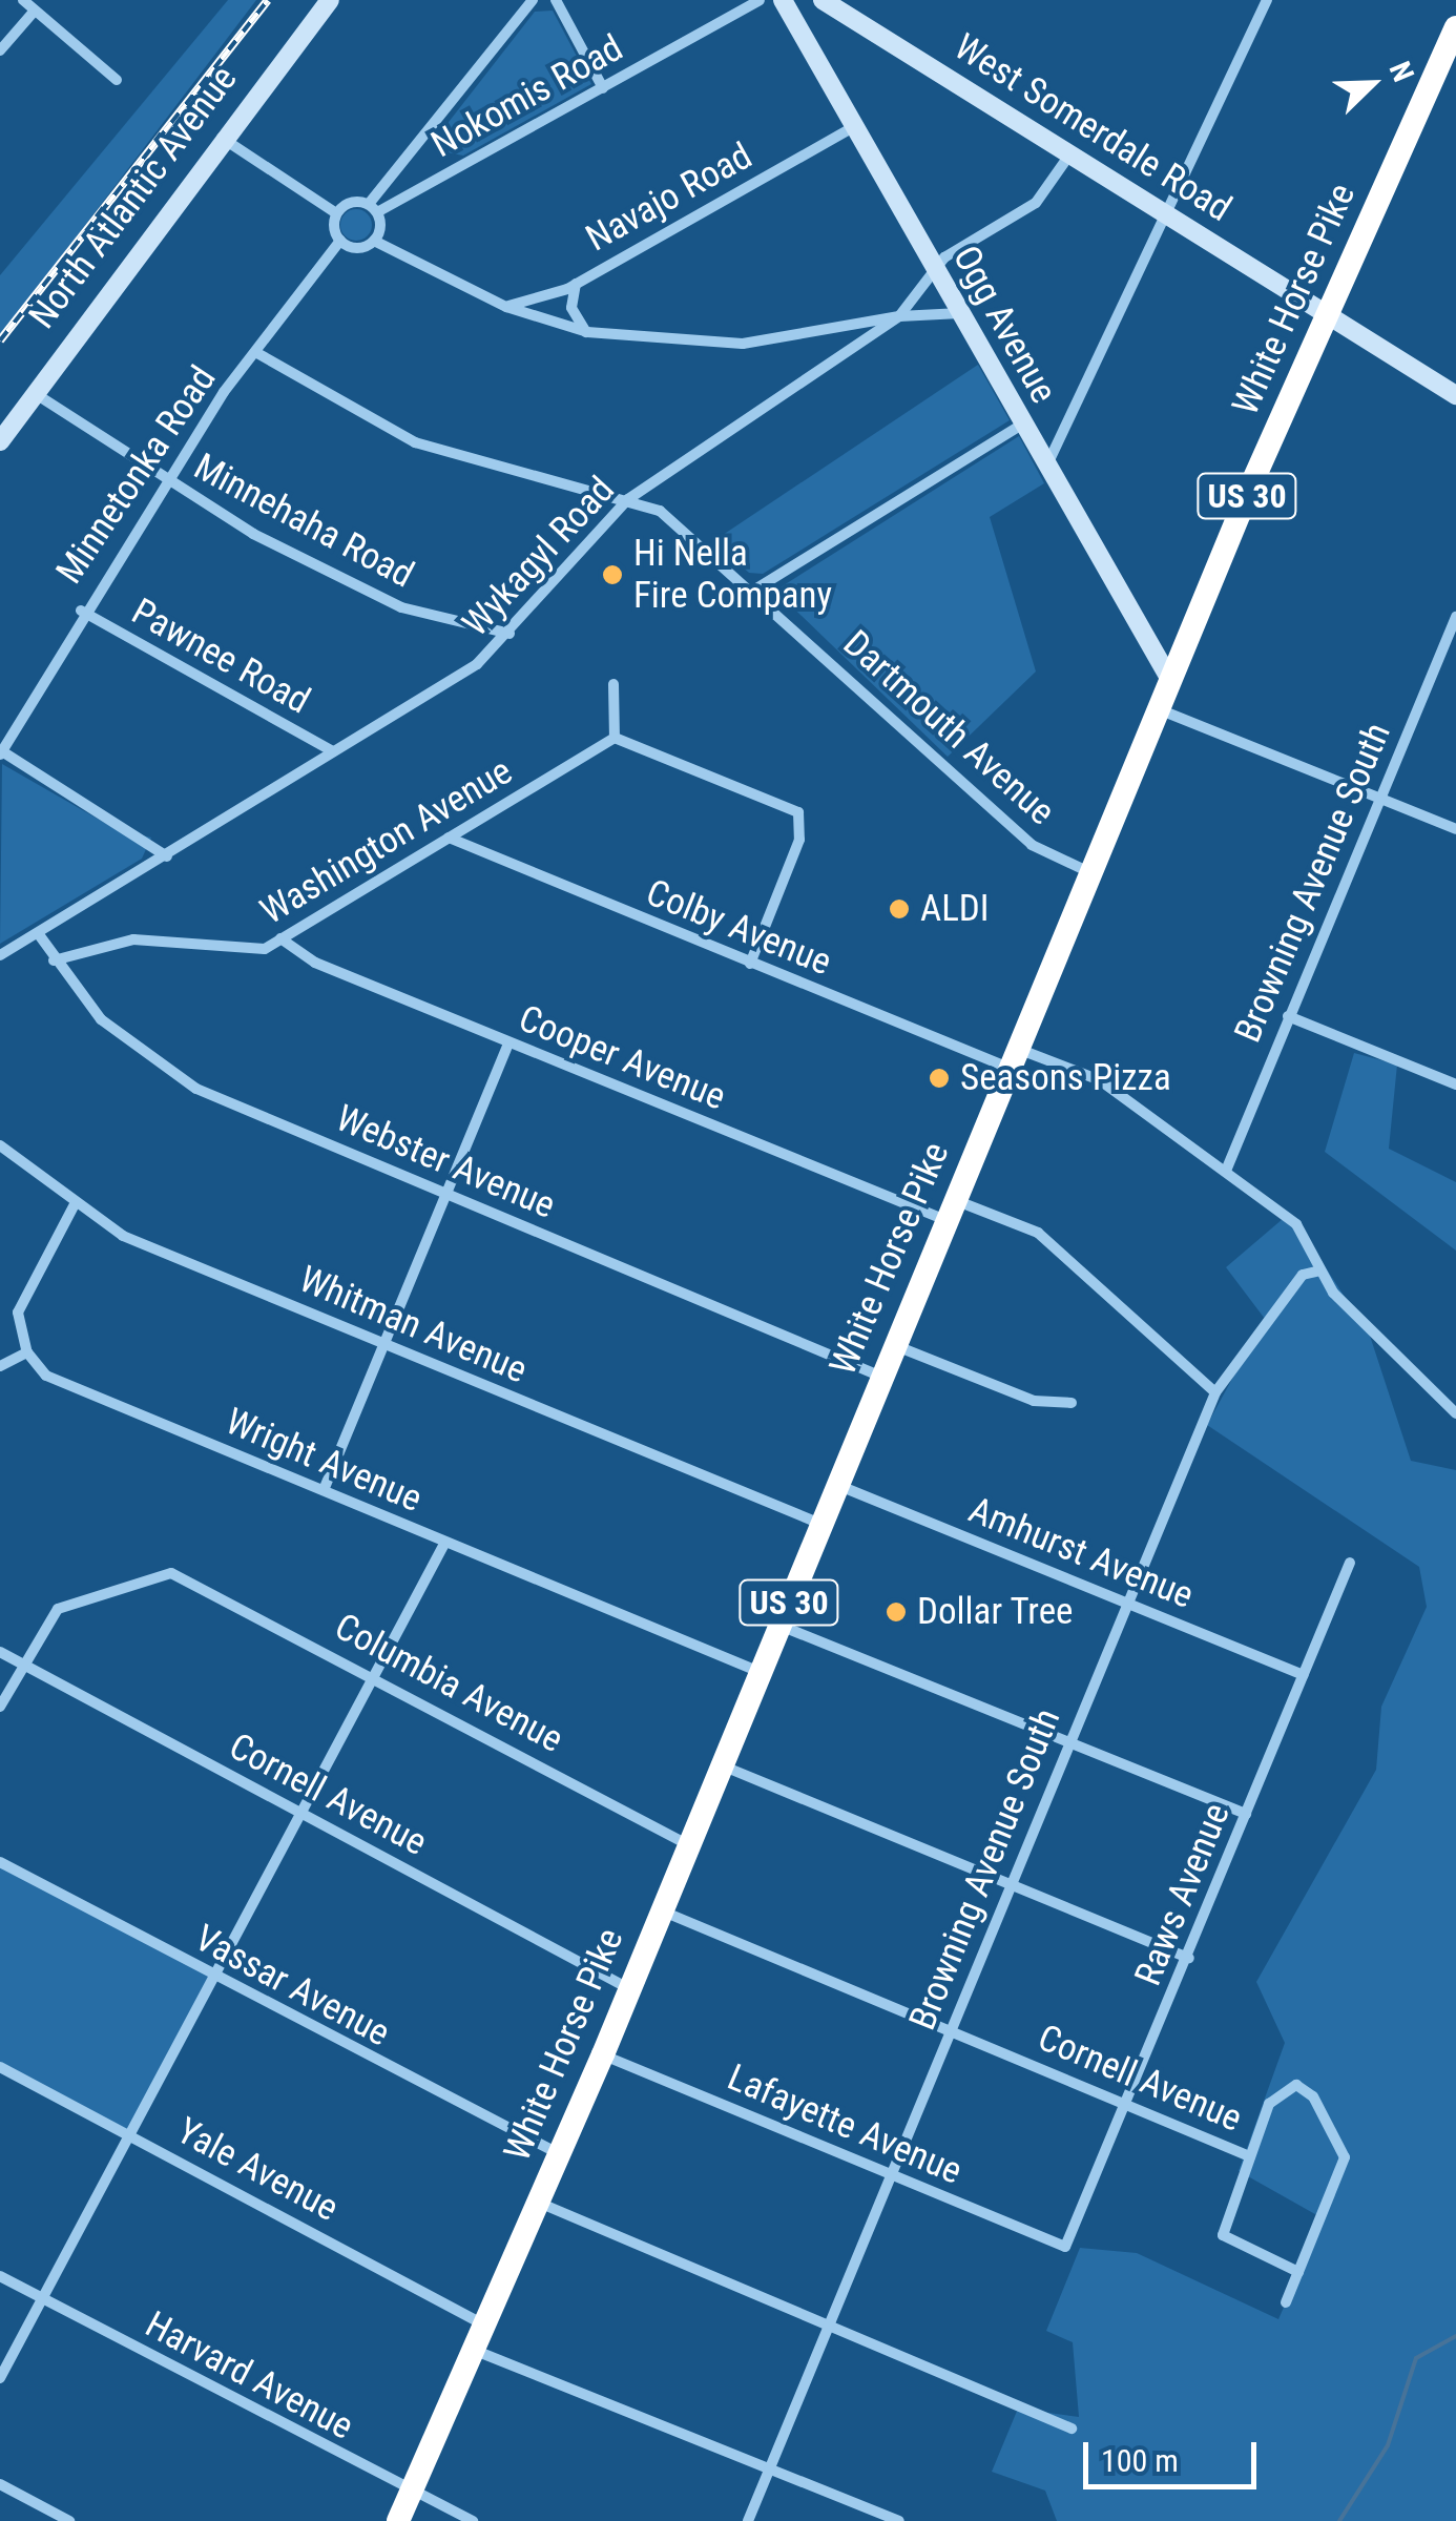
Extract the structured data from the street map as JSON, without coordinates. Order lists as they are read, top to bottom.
{
  "streets": {
    "highway": ["White Horse Pike", "US 30"],
    "street": [
      "Nokomis Road",
      "West Somerdale Road",
      "North Atlantic Avenue",
      "Navajo Road",
      "Ogg Avenue",
      "Minnetonka Road",
      "Minnehaha Road",
      "Wykagyl Road",
      "Pawnee Road",
      "Dartmouth Avenue",
      "Washington Avenue",
      "Browning Avenue South",
      "Colby Avenue",
      "Cooper Avenue",
      "Webster Avenue",
      "Whitman Avenue",
      "Wright Avenue",
      "Amhurst Avenue",
      "Columbia Avenue",
      "Cornell Avenue",
      "Raws Avenue",
      "Vassar Avenue",
      "Lafayette Avenue",
      "Yale Avenue",
      "Harvard Avenue"
    ]
  },
  "crossings": [
    ["West Somerdale Road", "White Horse Pike"],
    ["North Atlantic Avenue", "Minnehaha Road"],
    ["Navajo Road", "Ogg Avenue"],
    ["White Horse Pike", "Ogg Avenue"],
    ["White Horse Pike", "Dartmouth Avenue"],
    ["White Horse Pike", "Colby Avenue"],
    ["White Horse Pike", "Cooper Avenue"],
    ["White Horse Pike", "Webster Avenue"],
    ["White Horse Pike", "Whitman Avenue"],
    ["White Horse Pike", "Wright Avenue"],
    ["White Horse Pike", "Amhurst Avenue"],
    ["White Horse Pike", "Columbia Avenue"],
    ["White Horse Pike", "Cornell Avenue"],
    ["White Horse Pike", "Vassar Avenue"],
    ["White Horse Pike", "Lafayette Avenue"],
    ["White Horse Pike", "Yale Avenue"],
    ["White Horse Pike", "Harvard Avenue"],
    ["Minnetonka Road", "Minnehaha Road"],
    ["Minnetonka Road", "Pawnee Road"],
    ["Minnetonka Road", "Dartmouth Avenue"],
    ["Minnehaha Road", "Wykagyl Road"],
    ["Wykagyl Road", "Pawnee Road"],
    ["Wykagyl Road", "Dartmouth Avenue"],
    ["Wykagyl Road", "Webster Avenue"],
    ["Washington Avenue", "Colby Avenue"],
    ["Washington Avenue", "Cooper Avenue"],
    ["Washington Avenue", "Webster Avenue"],
    ["Browning Avenue South", "Colby Avenue"],
    ["Browning Avenue South", "Cooper Avenue"],
    ["Browning Avenue South", "Amhurst Avenue"],
    ["Browning Avenue South", "Cornell Avenue"],
    ["Browning Avenue South", "Lafayette Avenue"],
    ["Amhurst Avenue", "Raws Avenue"],
    ["Columbia Avenue", "Cornell Avenue"],
    ["Cornell Avenue", "Raws Avenue"],
    ["Raws Avenue", "Lafayette Avenue"]
  ],
  "places": [
    "Hi Nella Fire Company",
    "ALDI",
    "Seasons Pizza",
    "Dollar Tree"
  ],
  "scale_bar": "100 m",
  "north": "top right"
}
